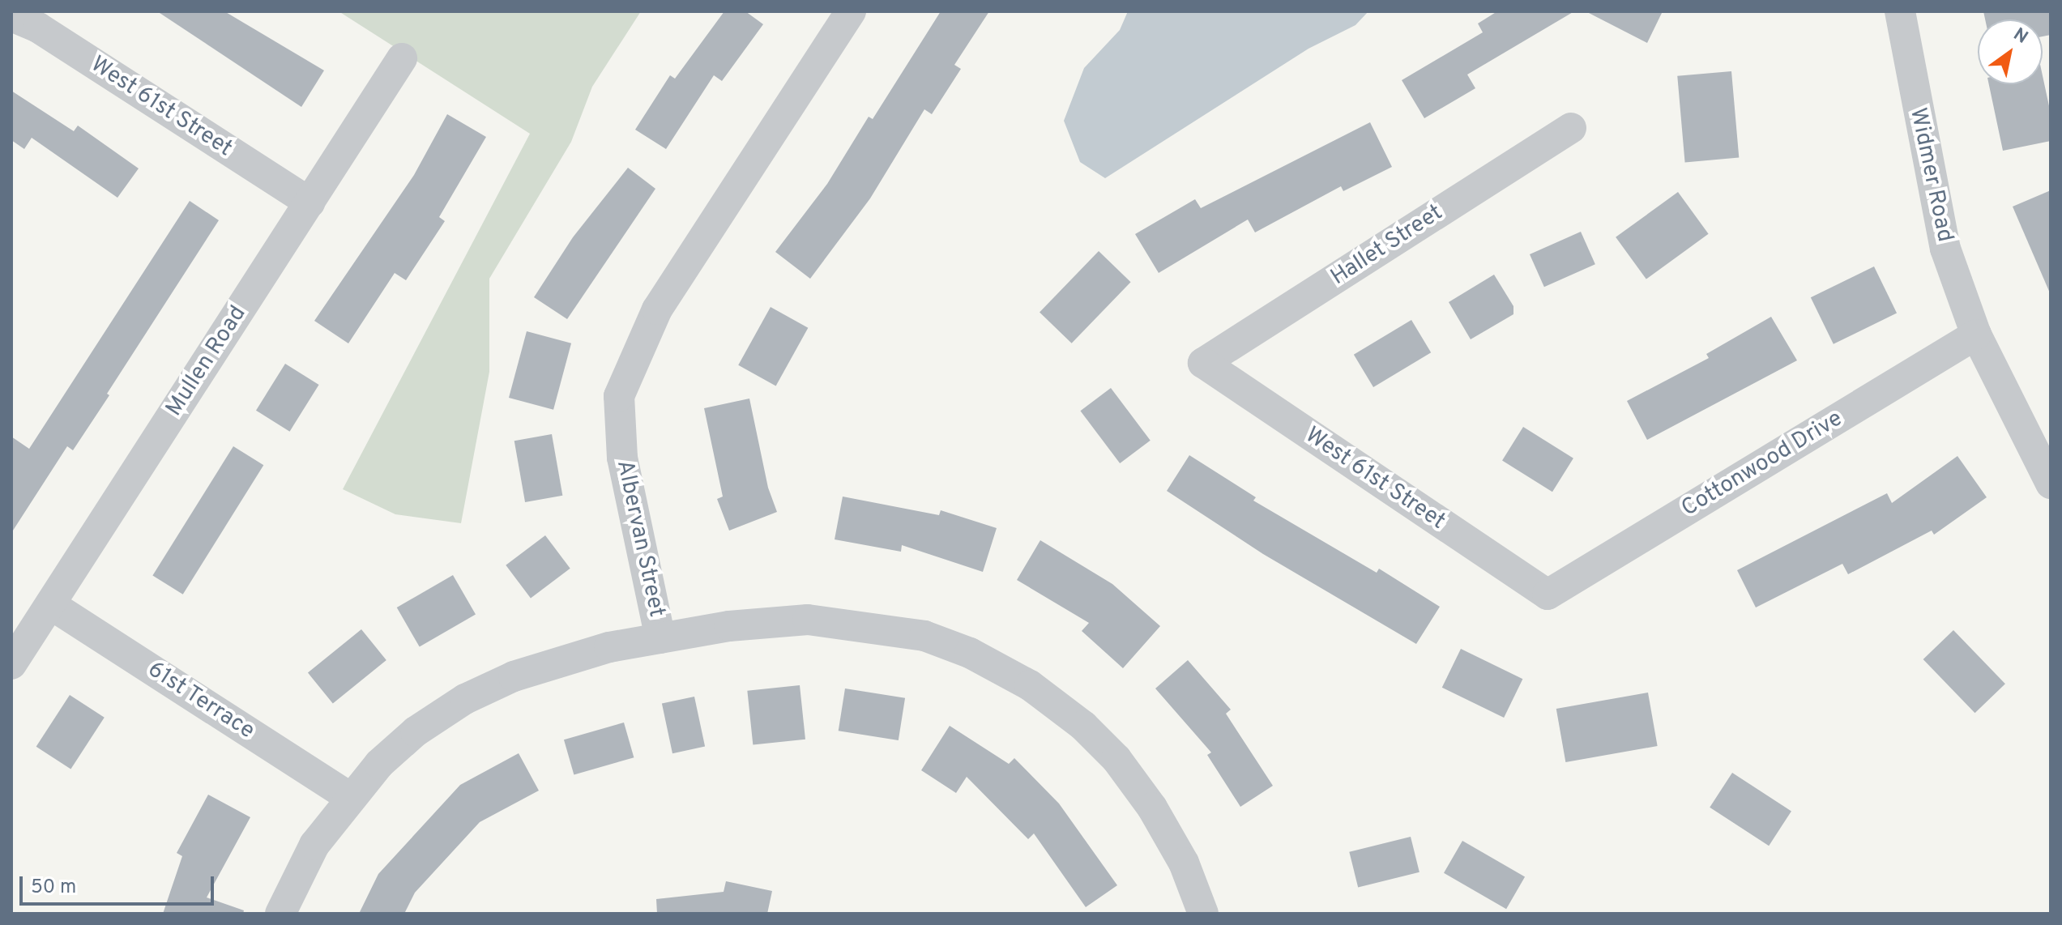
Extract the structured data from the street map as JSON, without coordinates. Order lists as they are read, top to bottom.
{
  "streets": {
    "street": [
      "West 61st Street",
      "Widmer Road",
      "Hallet Street",
      "Mullen Road",
      "Cottonwood Drive",
      "Albervan Street",
      "61st Terrace"
    ]
  },
  "crossings": [
    ["West 61st Street", "Hallet Street"],
    ["West 61st Street", "Mullen Road"],
    ["West 61st Street", "Cottonwood Drive"],
    ["Widmer Road", "Cottonwood Drive"],
    ["Mullen Road", "61st Terrace"],
    ["Albervan Street", "61st Terrace"]
  ],
  "scale_bar": "50 m",
  "north": "top right"
}
